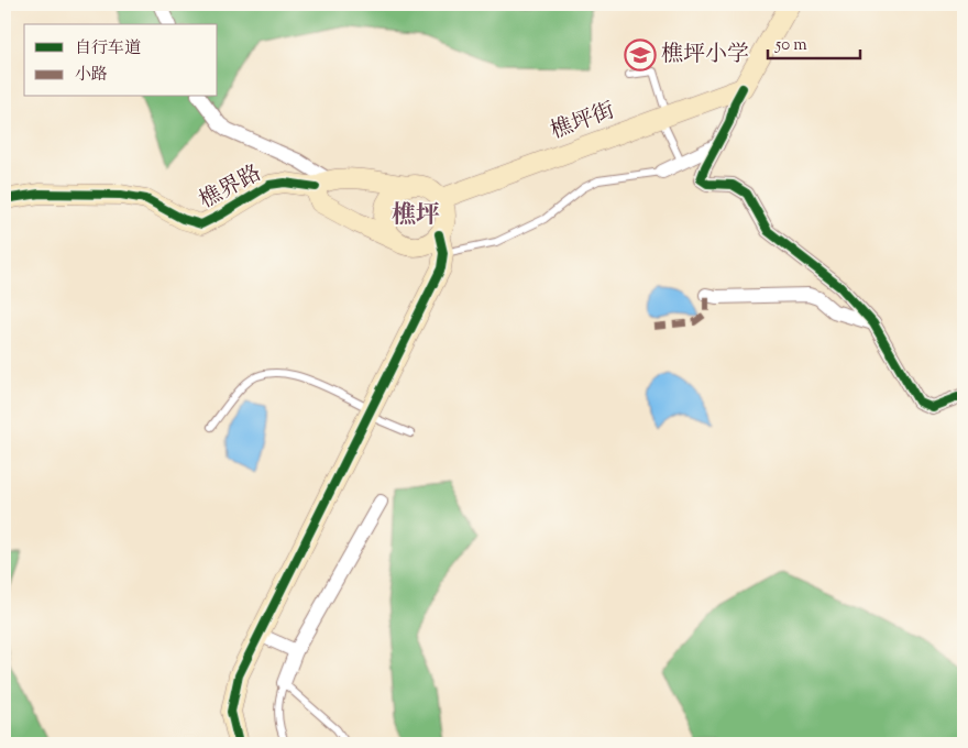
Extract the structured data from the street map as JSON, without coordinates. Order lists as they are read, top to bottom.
{
  "streets": {
    "street": ["樵坪街", "樵界路"]
  },
  "districts": ["樵坪"],
  "places": {
    "school or university": ["樵坪小学"]
  },
  "legend": ["自行车道", "小路"],
  "scale_bar": "50 m"
}
